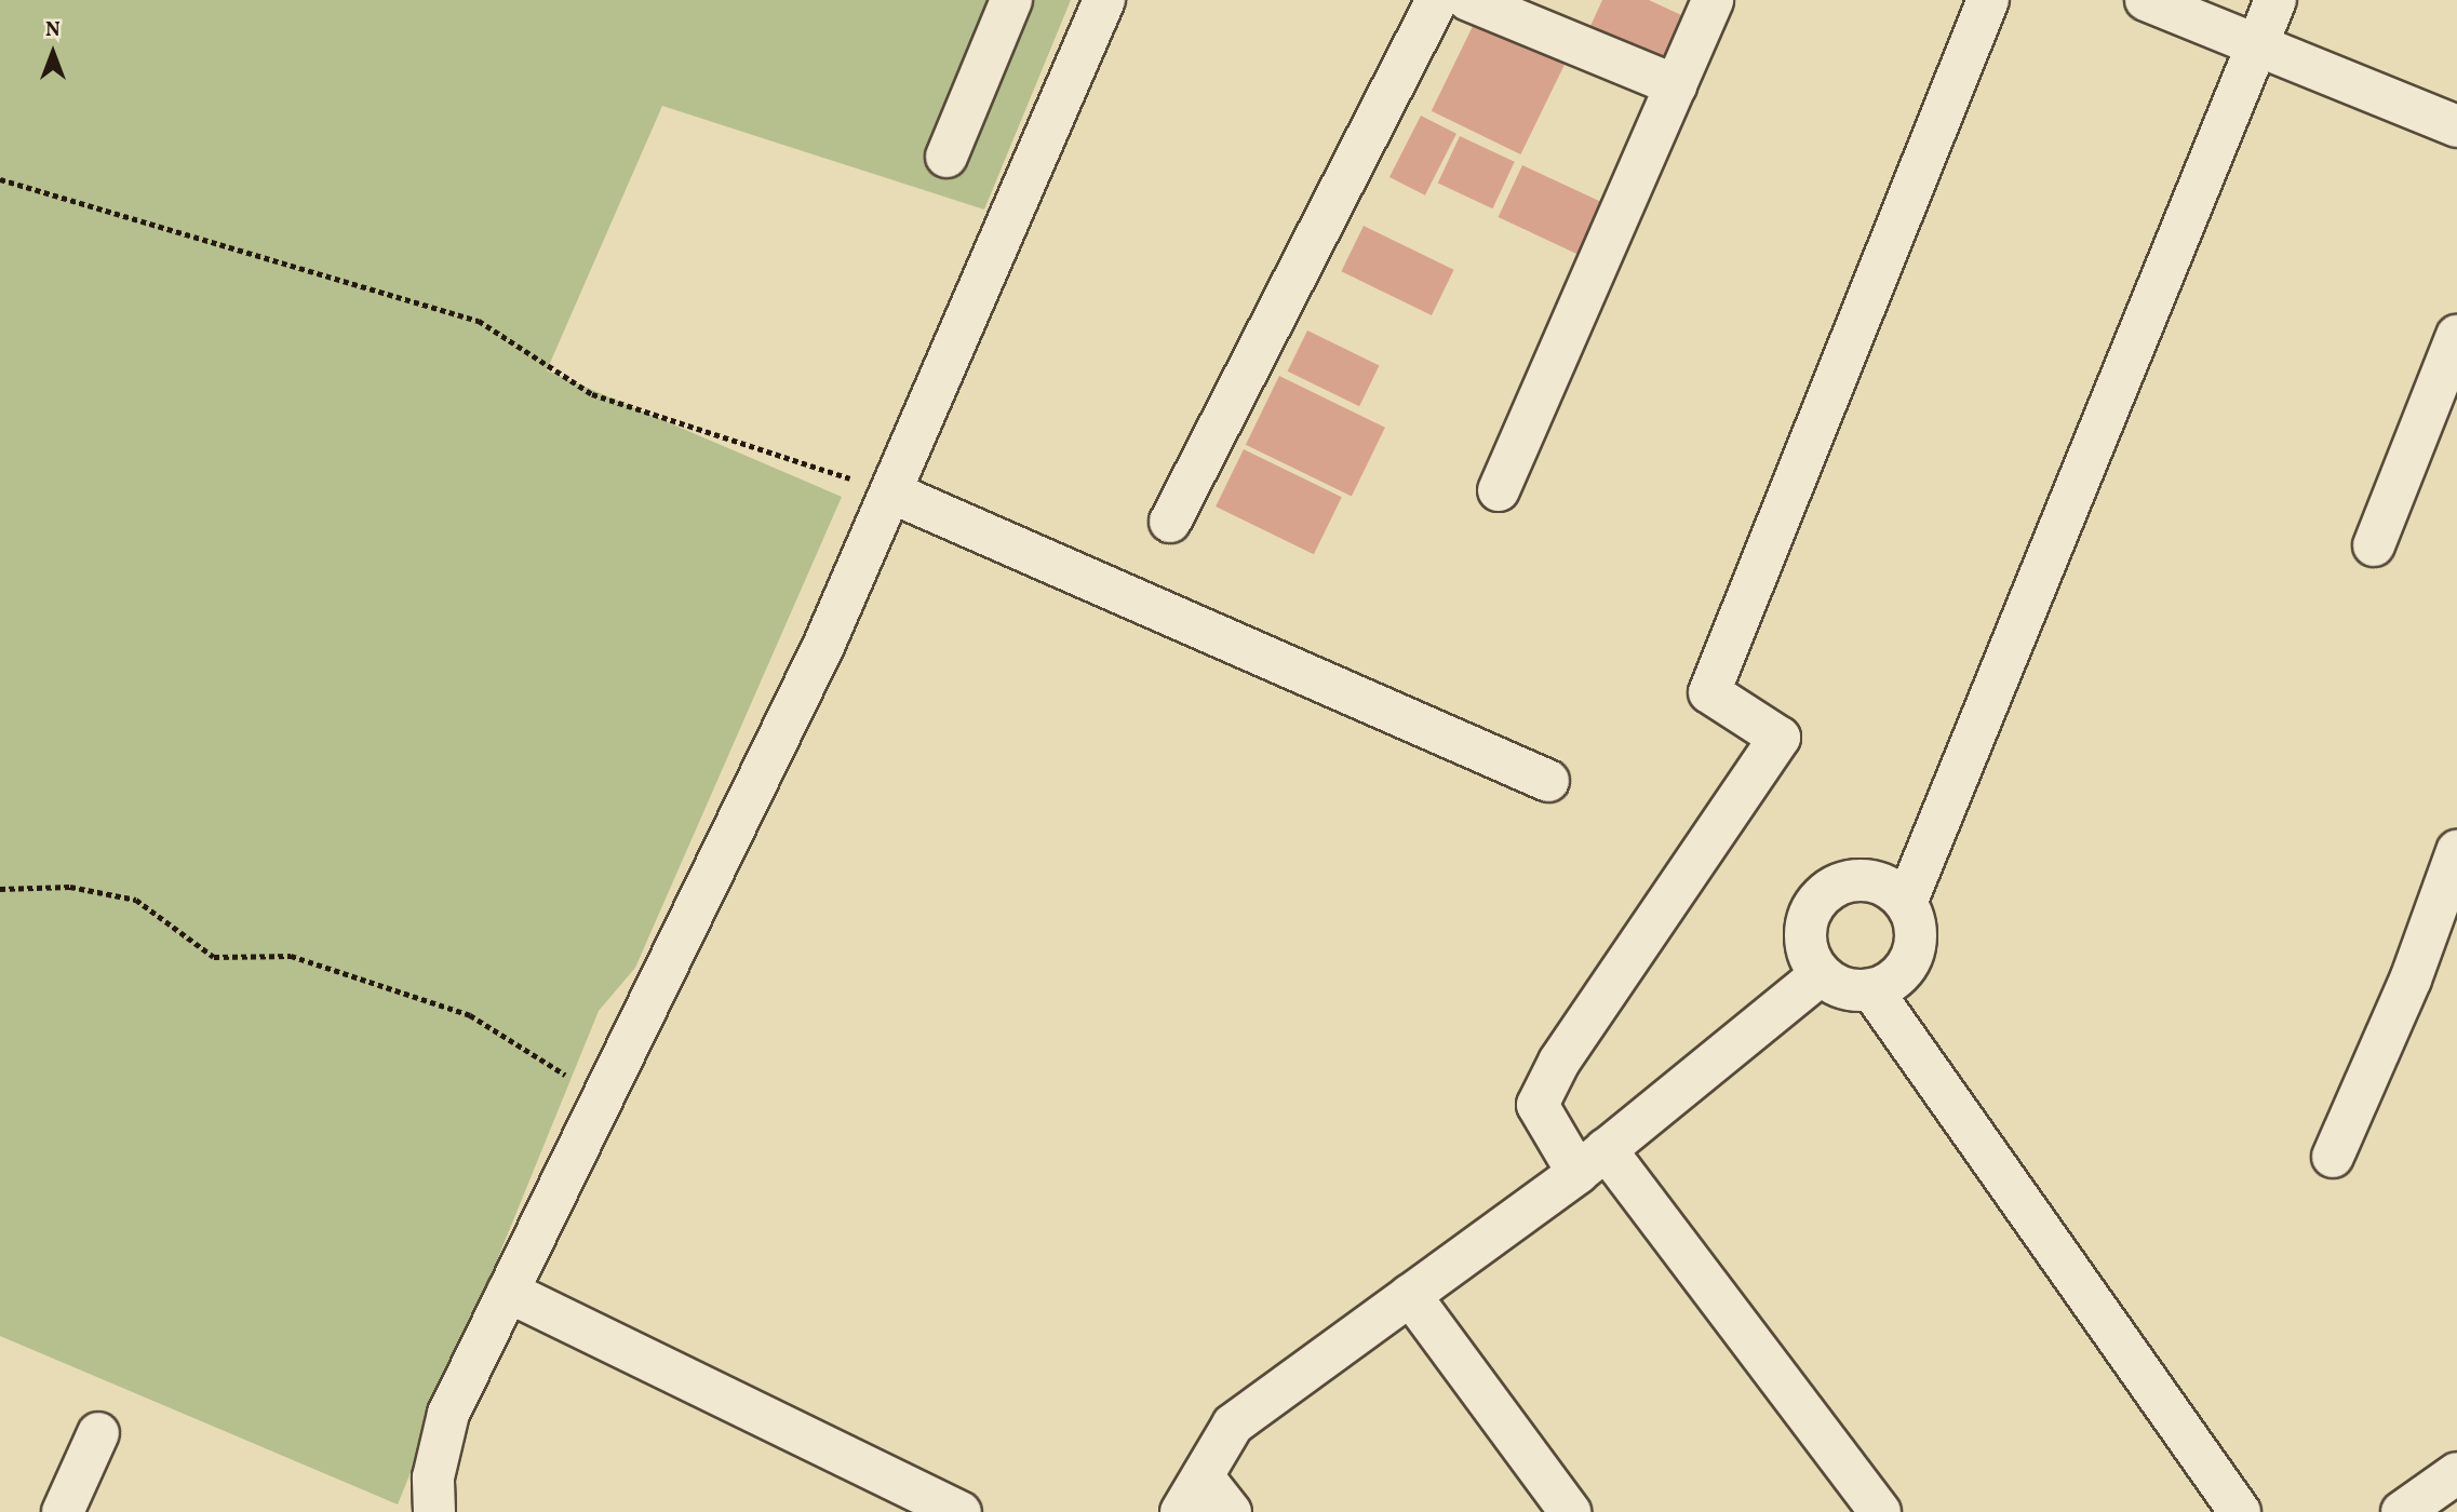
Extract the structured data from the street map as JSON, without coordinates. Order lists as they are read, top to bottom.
{
  "north": "top"
}
